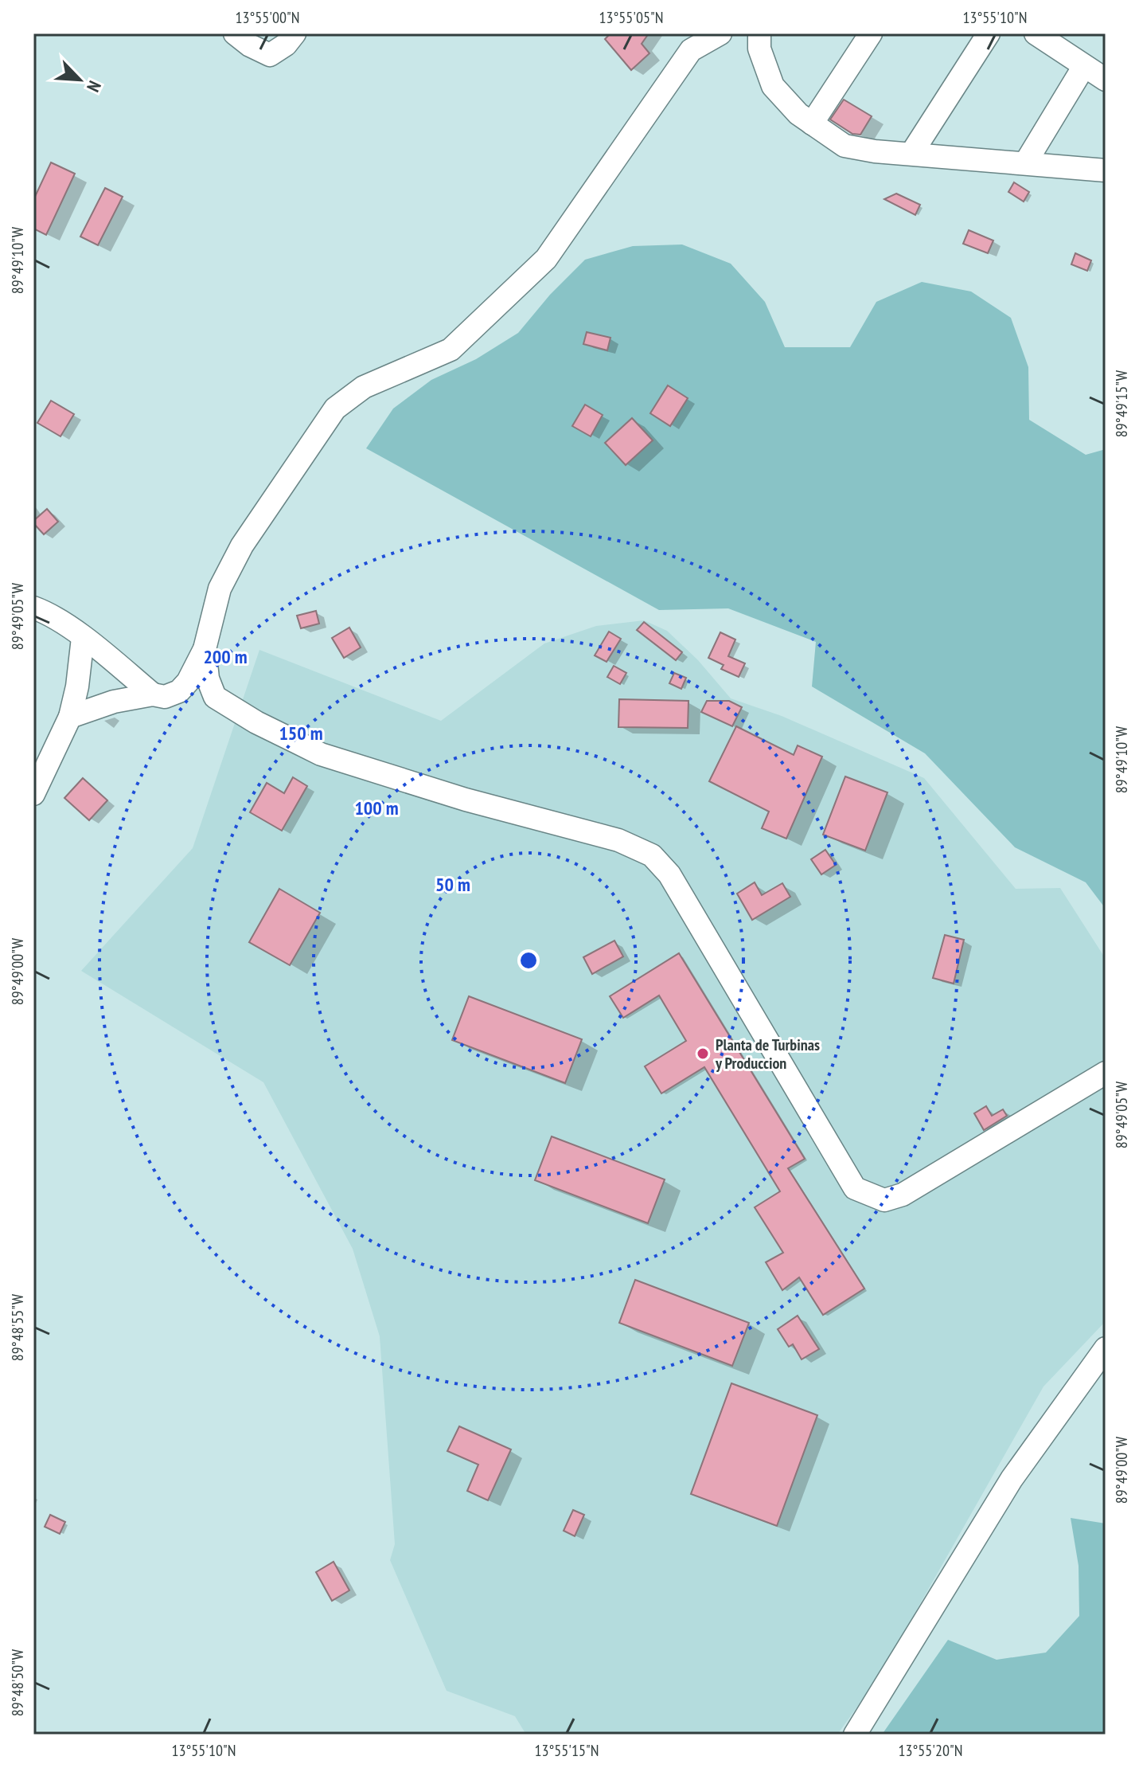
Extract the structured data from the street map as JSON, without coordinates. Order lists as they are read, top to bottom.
{
  "places": ["Planta de Turbinas y Produccion"],
  "north": "bottom right",
  "coordinates": [
    "13°55'00\"N",
    "13°55'05\"N",
    "13°55'10\"N",
    "89°49'10\"W",
    "89°49'15\"W",
    "89°49'05\"W",
    "89°49'00\"W",
    "89°48'55\"W",
    "89°48'50\"W",
    "13°55'15\"N",
    "13°55'20\"N"
  ],
  "rings": [
    "200 m",
    "150 m",
    "100 m",
    "50 m"
  ]
}
